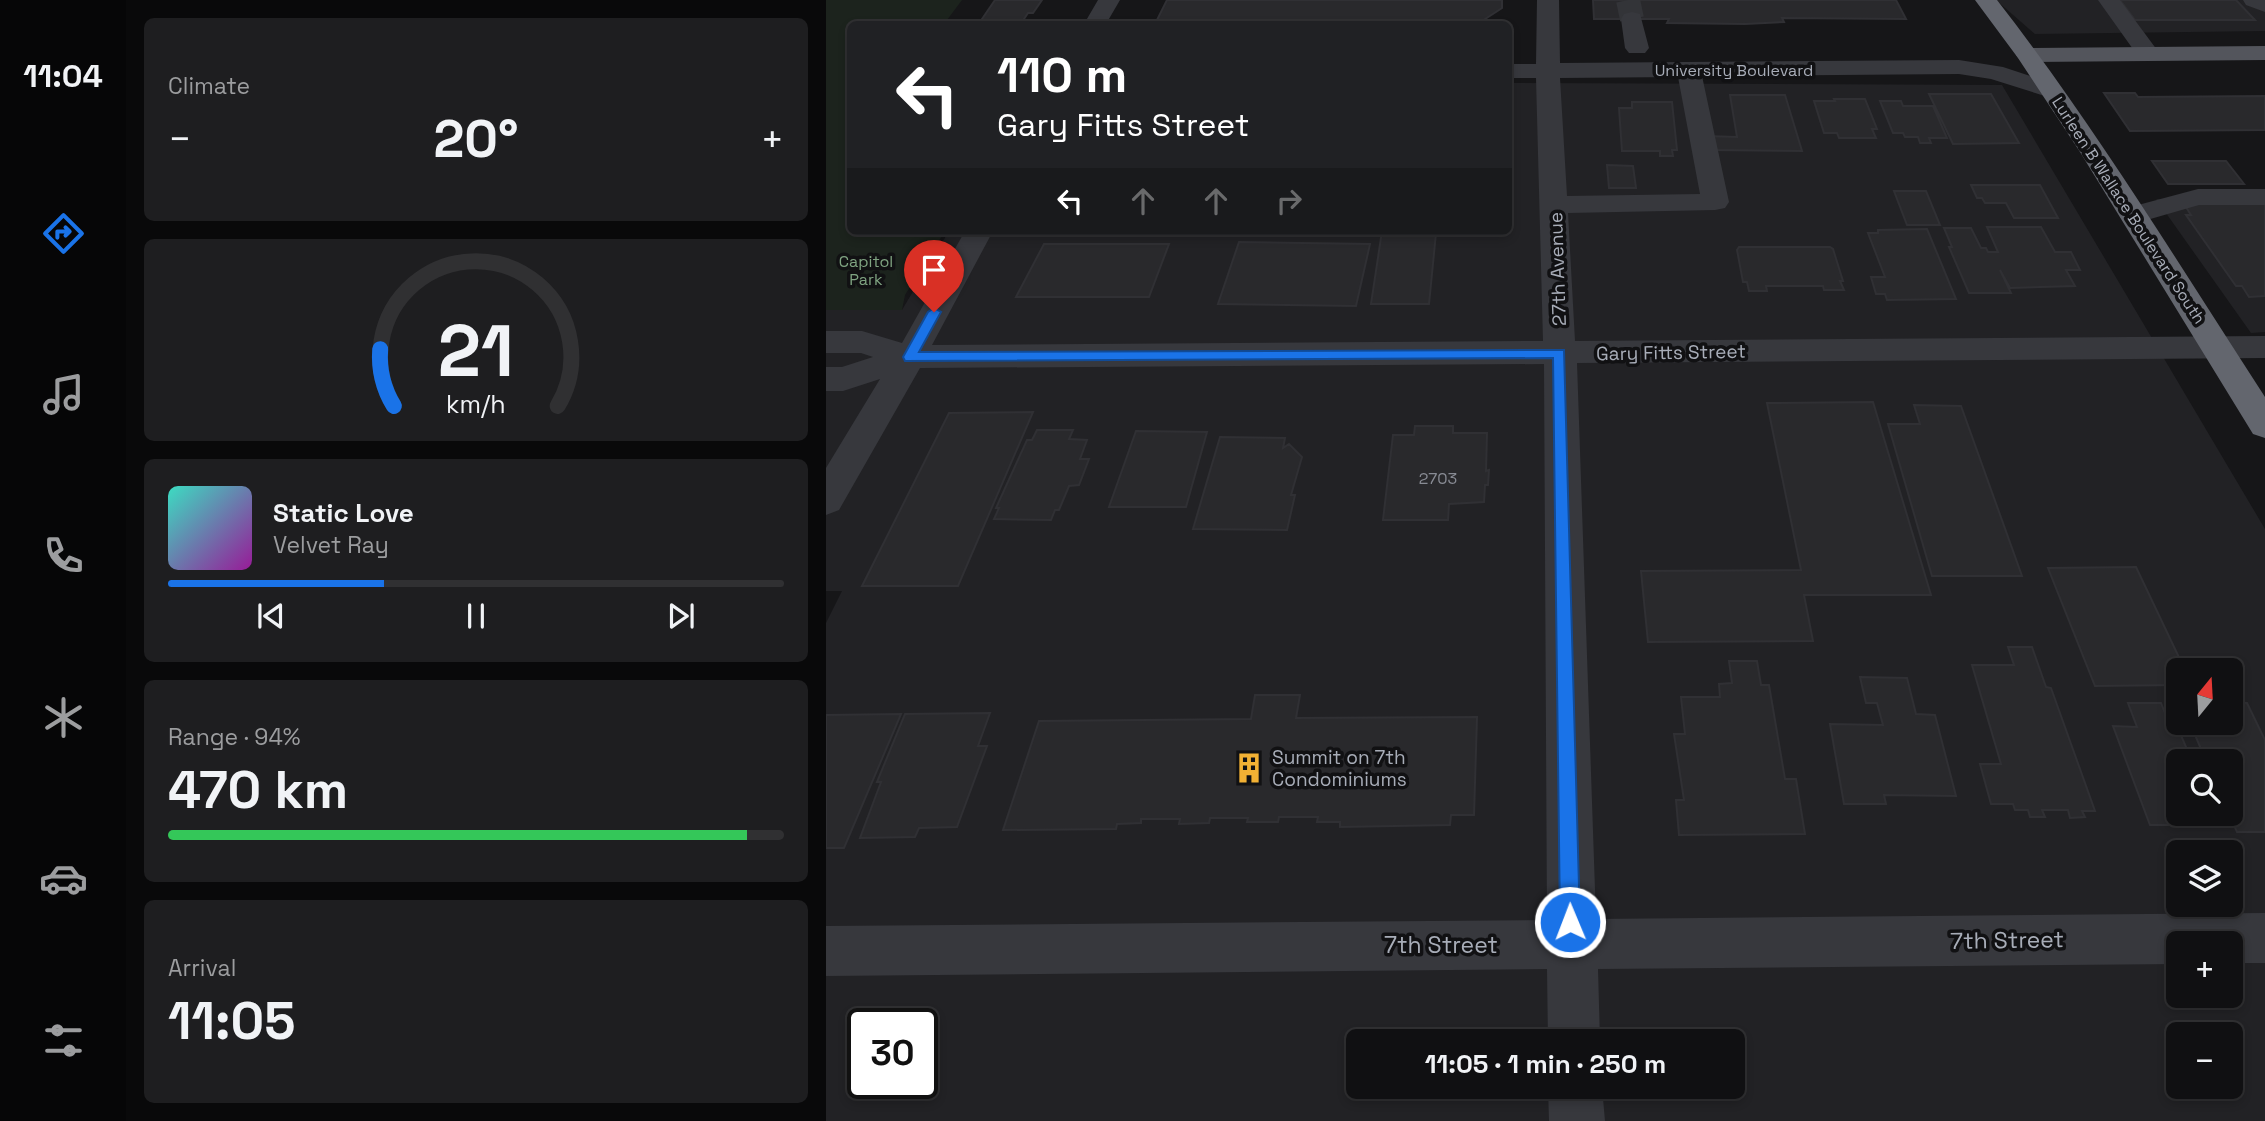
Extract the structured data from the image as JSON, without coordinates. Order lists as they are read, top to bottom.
{
  "streets": {
    "highway": ["Lurleen B Wallace Boulevard South"],
    "main road": ["University Boulevard"],
    "street": ["27th Avenue", "Gary Fitts Street", "7th Street"]
  },
  "crossings": [
    ["University Boulevard", "Lurleen B Wallace Boulevard South"],
    ["University Boulevard", "27th Avenue"],
    ["Lurleen B Wallace Boulevard South", "Gary Fitts Street"],
    ["27th Avenue", "Gary Fitts Street"],
    ["27th Avenue", "7th Street"]
  ],
  "parks": ["Capitol Park"],
  "places": {
    "building": ["Summit on 7th Condominiums"]
  },
  "house_numbers": ["2703"],
  "north": "top",
  "page": {
    "tabs": "11:04",
    "tile": [
      "Climate",
      ["Range · 94%", "470 km"],
      ["Arrival", "11:05"]
    ],
    "turn": ["110 m", "Gary Fitts Street"],
    "heat": ["−", "20°", "+"],
    "song": ["Static Love", "Velvet Ray"],
    "map_buttons": ["+", "−"],
    "limit": "30",
    "trip": "11:05 · 1 min · 250 m",
    "gauge": ["21", "km/h"]
  }
}
